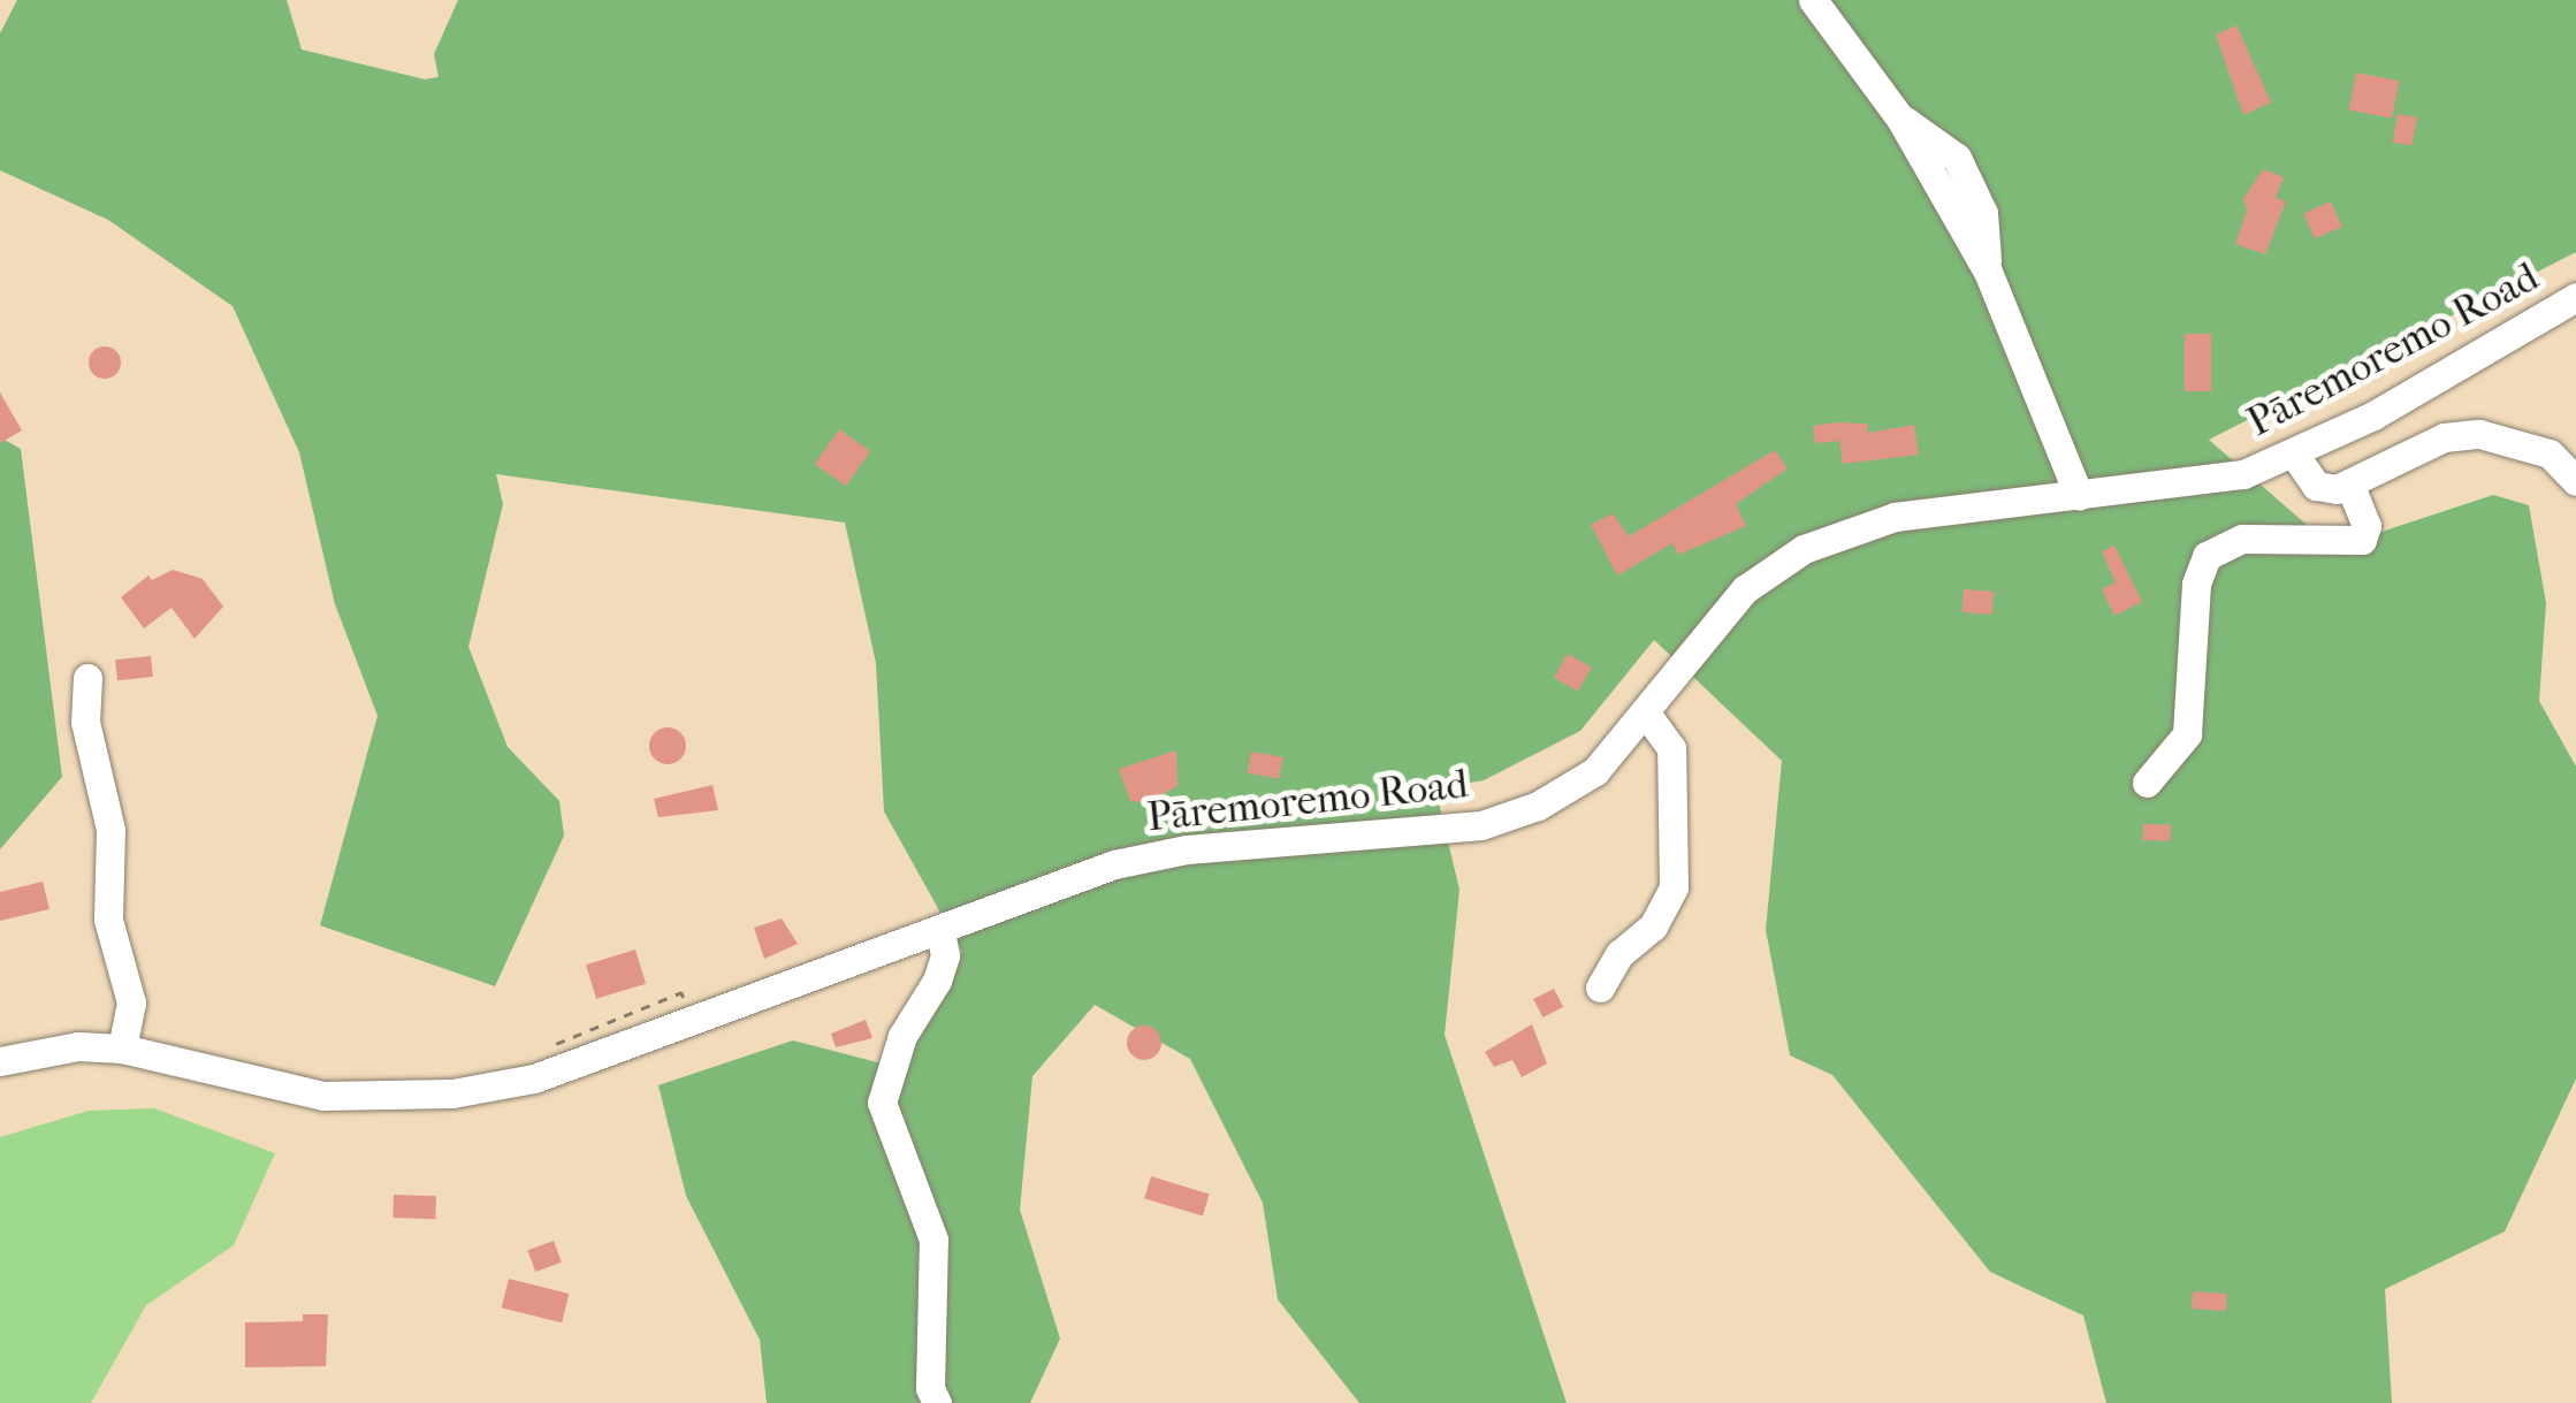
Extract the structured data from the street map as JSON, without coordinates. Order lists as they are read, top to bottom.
{
  "streets": {
    "street": ["Pāremoremo Road"]
  }
}
